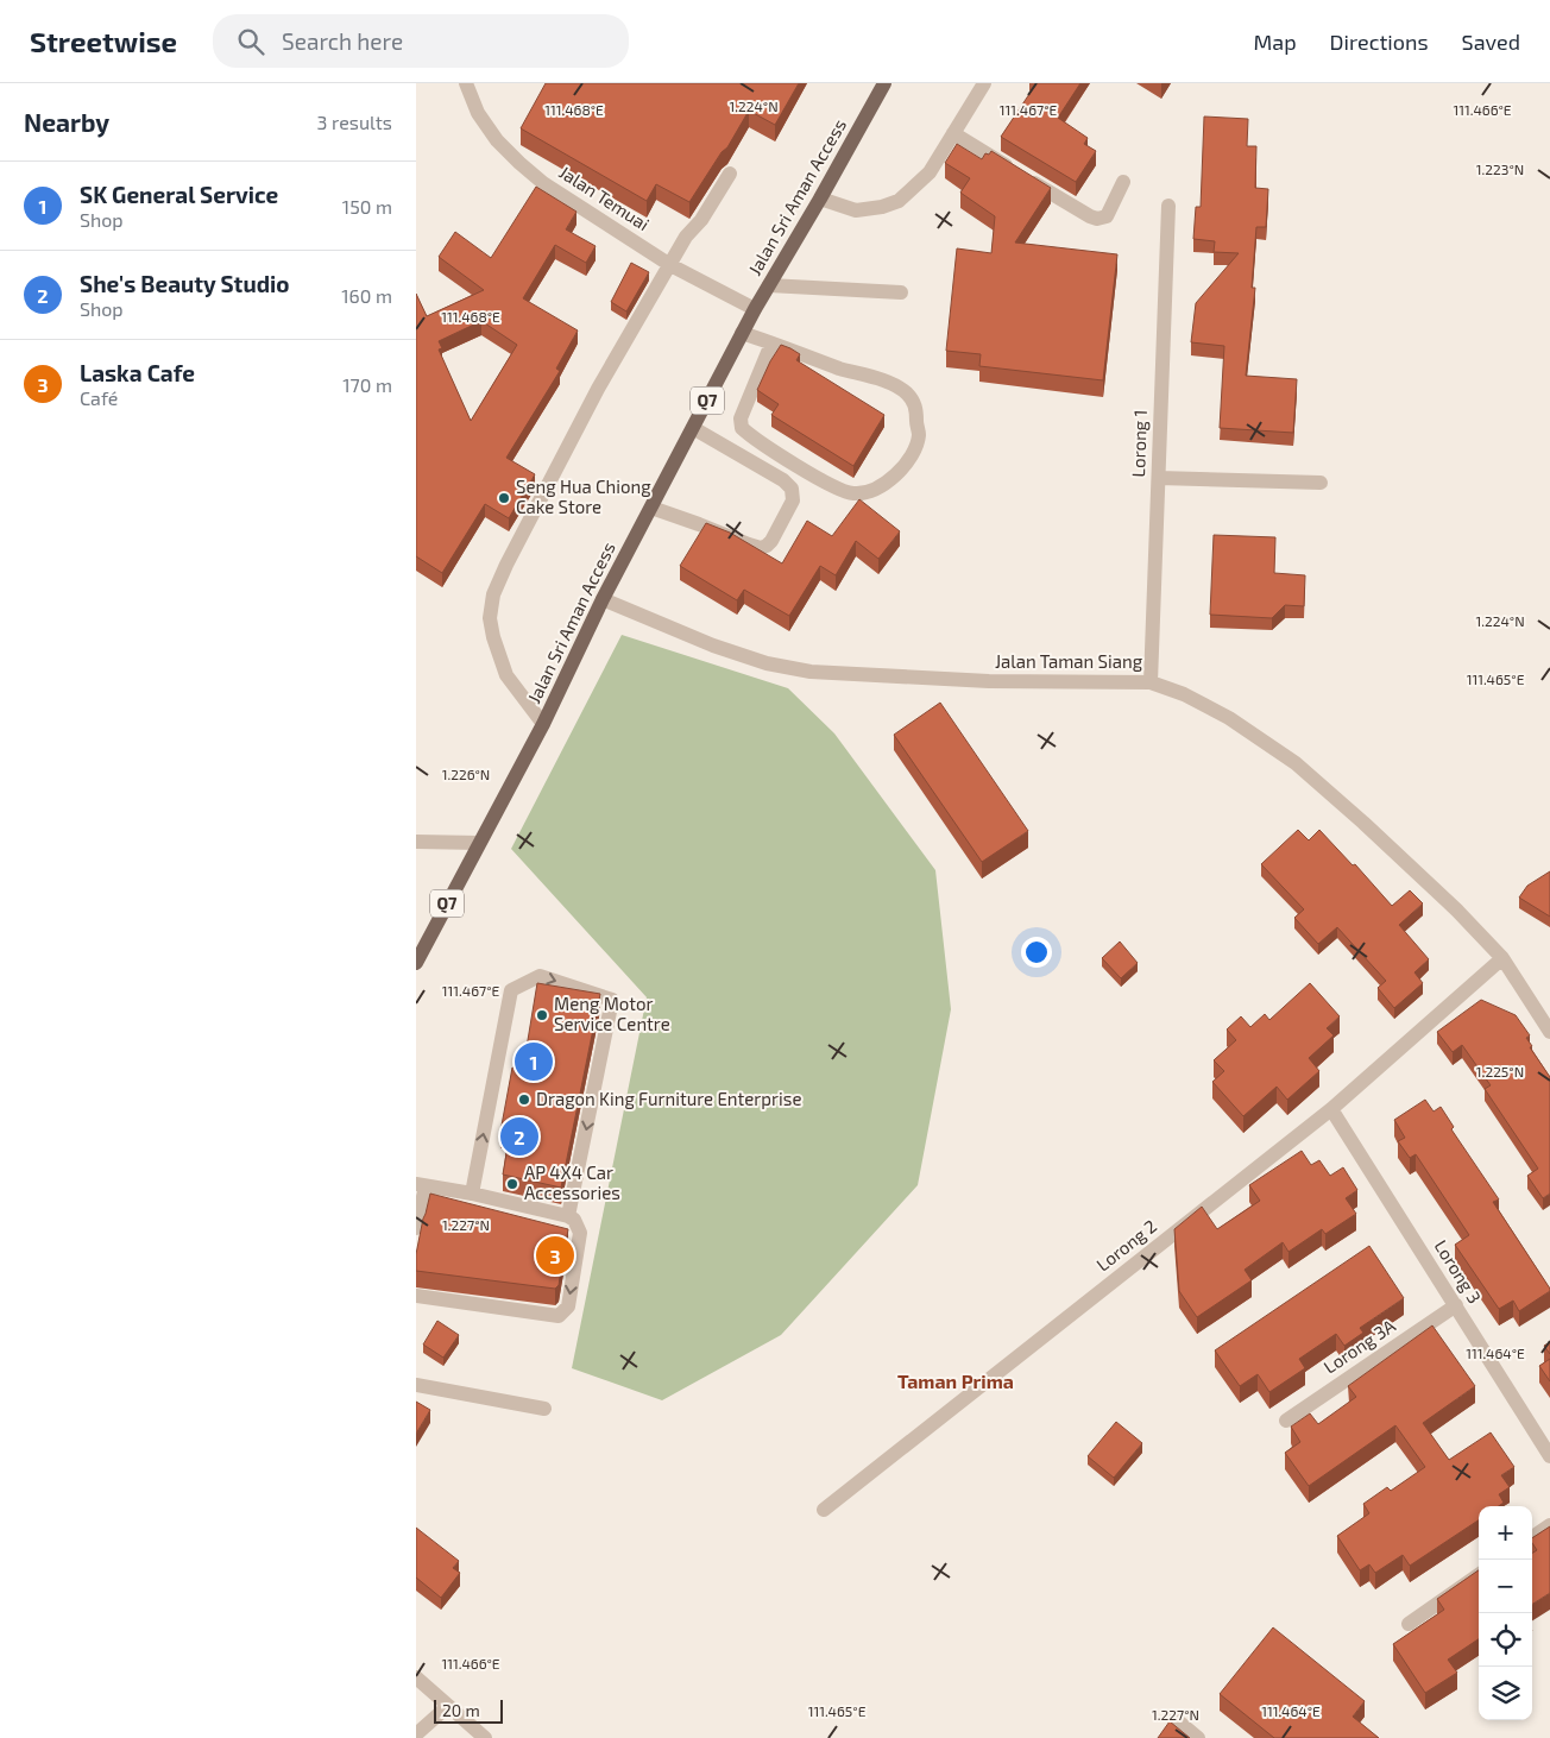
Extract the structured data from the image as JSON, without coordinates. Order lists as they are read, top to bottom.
{
  "streets": {
    "main road": ["Jalan Sri Aman Access", "Q7"],
    "street": [
      "Jalan Temuai",
      "Lorong 1",
      "Jalan Taman Siang",
      "Lorong 2",
      "Lorong 3",
      "Lorong 3A"
    ]
  },
  "crossings": [
    ["Jalan Sri Aman Access", "Jalan Temuai"],
    ["Jalan Sri Aman Access", "Jalan Taman Siang"],
    ["Lorong 1", "Jalan Taman Siang"],
    ["Jalan Taman Siang", "Lorong 2"],
    ["Lorong 2", "Lorong 3"],
    ["Lorong 3", "Lorong 3A"]
  ],
  "districts": ["Taman Prima"],
  "places": [
    "Seng Hua Chiong Cake Store",
    "Meng Motor Service Centre",
    "Dragon King Furniture Enterprise",
    "AP 4X4 Car Accessories"
  ],
  "scale_bar": "20 m",
  "page": {
    "header": "Streetwise",
    "search": "Search here",
    "nav": ["Map", "Directions", "Saved"],
    "heading": ["Nearby", "3 results"],
    "list": [
      {
        "mark": "1",
        "name": "SK General Service",
        "note": "Shop",
        "value": "150 m"
      },
      {
        "mark": "2",
        "name": "She's Beauty Studio",
        "note": "Shop",
        "value": "160 m"
      },
      {
        "mark": "3",
        "name": "Laska Cafe",
        "note": "Café",
        "value": "170 m"
      }
    ],
    "pins": ["1", "2", "3"],
    "map_buttons": ["+", "−"],
    "scale": "20 m"
  },
  "coordinates": [
    "1.224°N",
    "111.468°E",
    "111.467°E",
    "111.466°E",
    "1.223°N",
    "111.465°E",
    "1.226°N",
    "1.225°N",
    "1.227°N",
    "111.464°E"
  ]
}
